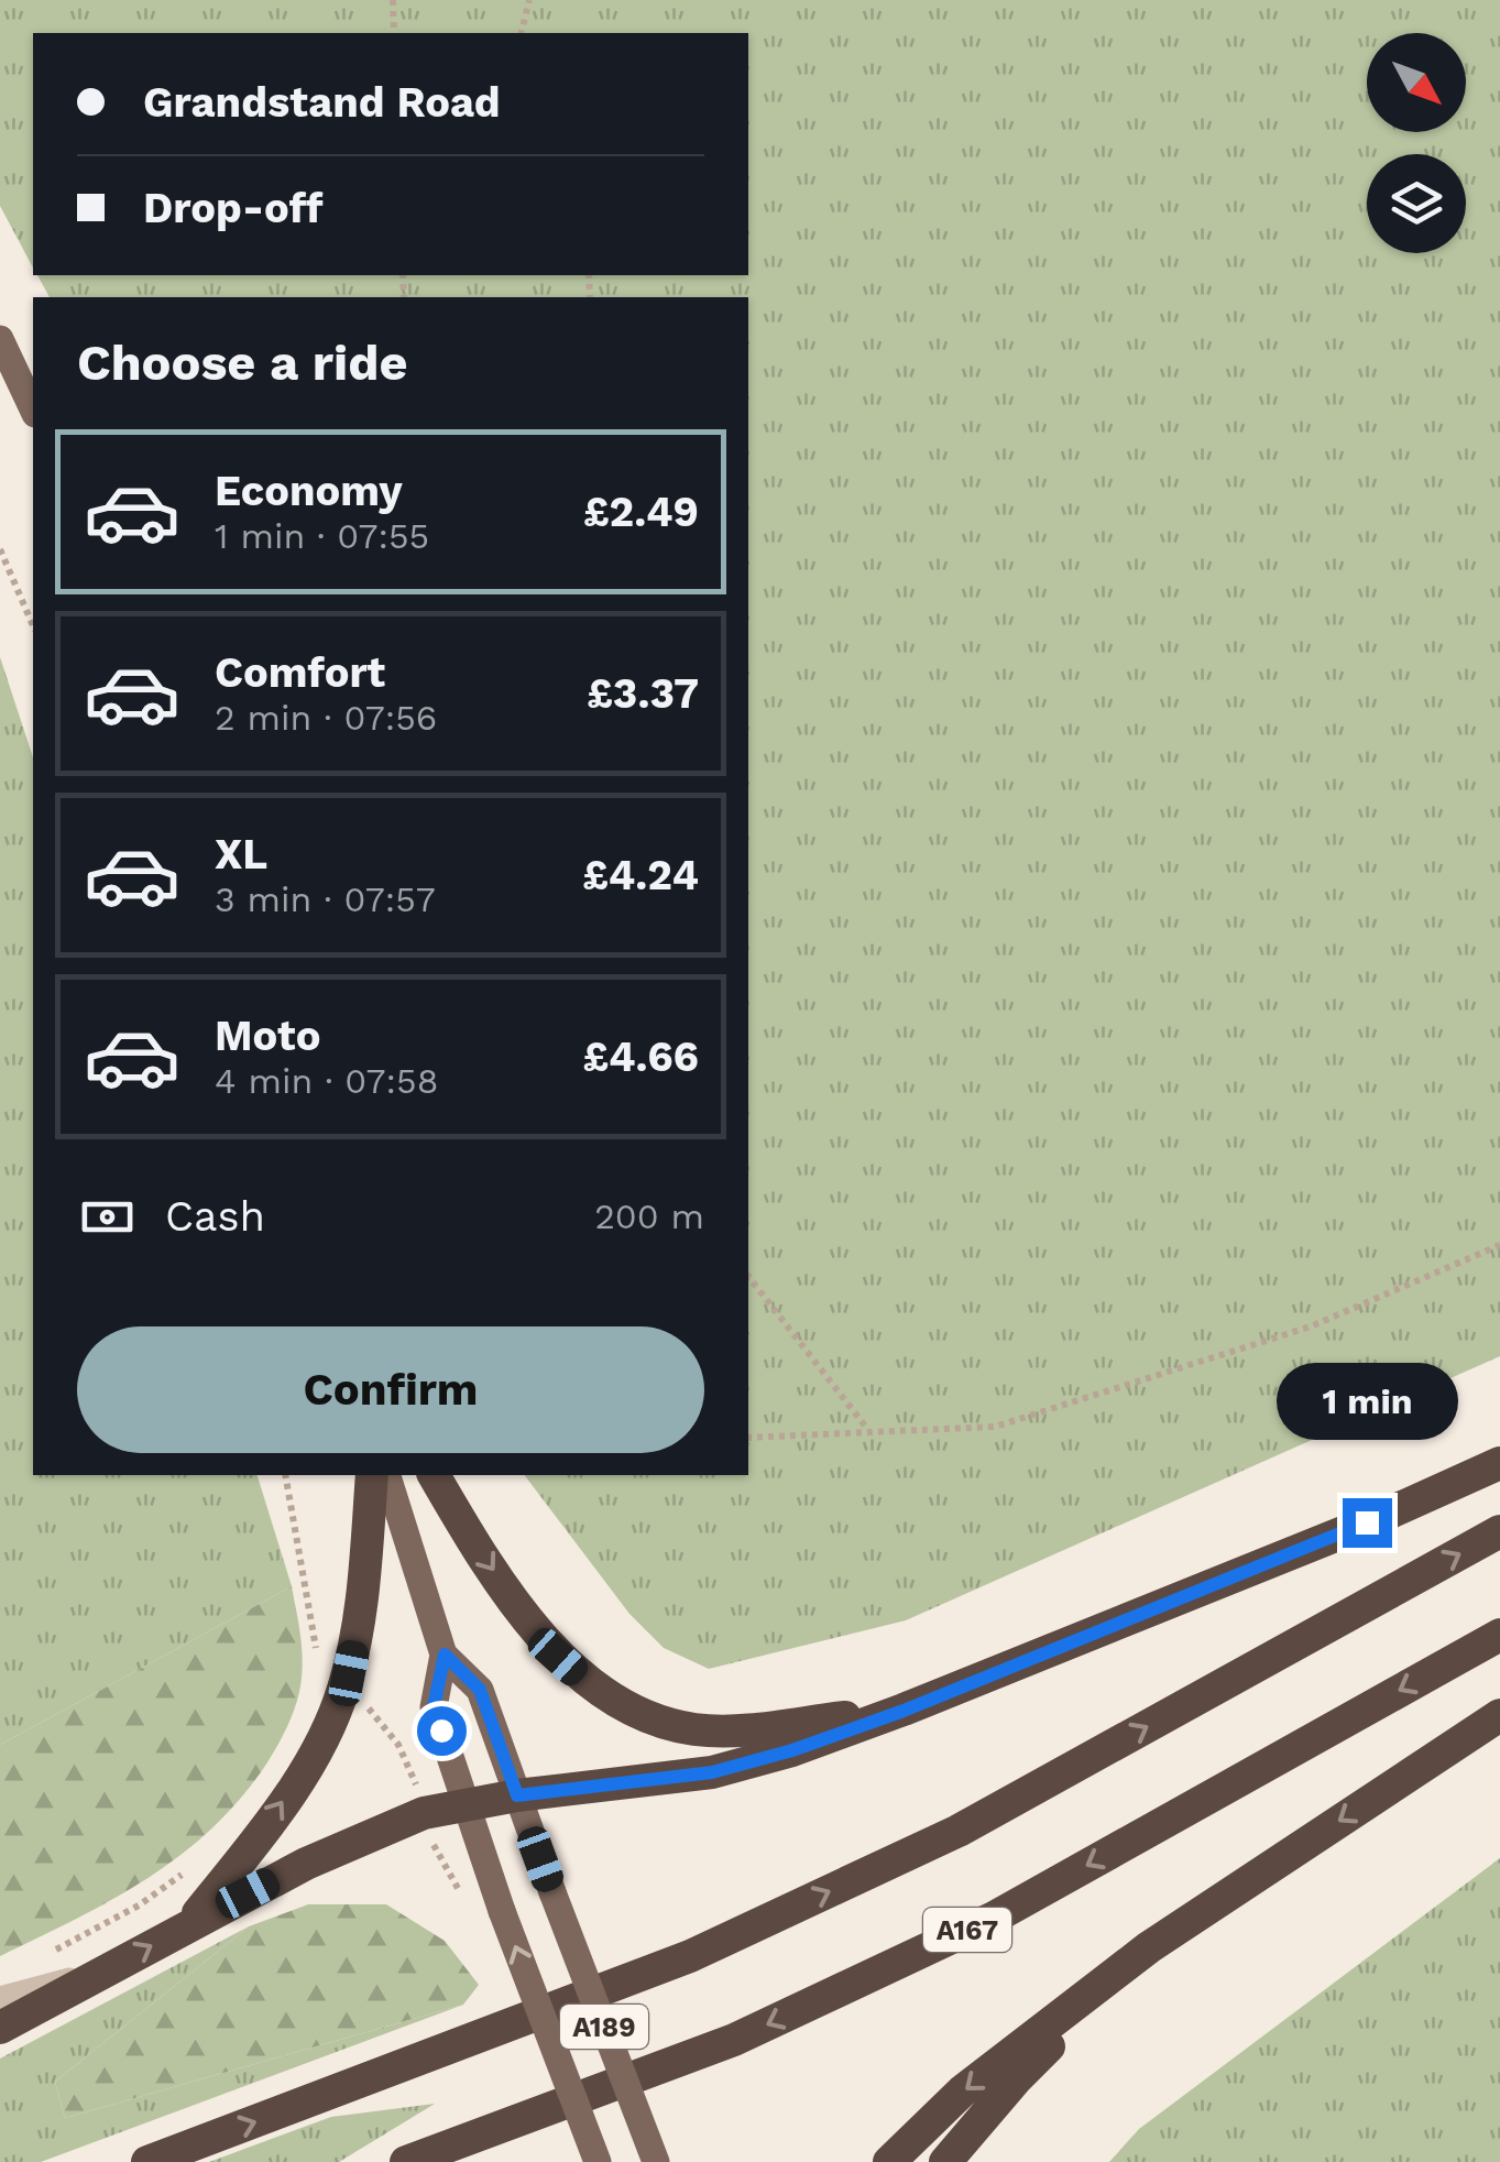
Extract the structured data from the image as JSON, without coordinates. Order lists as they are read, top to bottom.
{
  "streets": {
    "highway": ["A167"],
    "main road": ["A189"]
  },
  "north": "bottom right",
  "page": {
    "banner": ["Grandstand Road", "Drop-off"],
    "heading": "Choose a ride",
    "list": [
      {
        "name": "Economy",
        "note": "1 min · 07:55",
        "value": "£2.49"
      },
      {
        "name": "Comfort",
        "note": "2 min · 07:56",
        "value": "£3.37"
      },
      {
        "name": "XL",
        "note": "3 min · 07:57",
        "value": "£4.24"
      },
      {
        "name": "Moto",
        "note": "4 min · 07:58",
        "value": "£4.66"
      }
    ],
    "pay": ["Cash", "200 m"],
    "buttons": "Confirm",
    "bubble": "1 min"
  }
}
